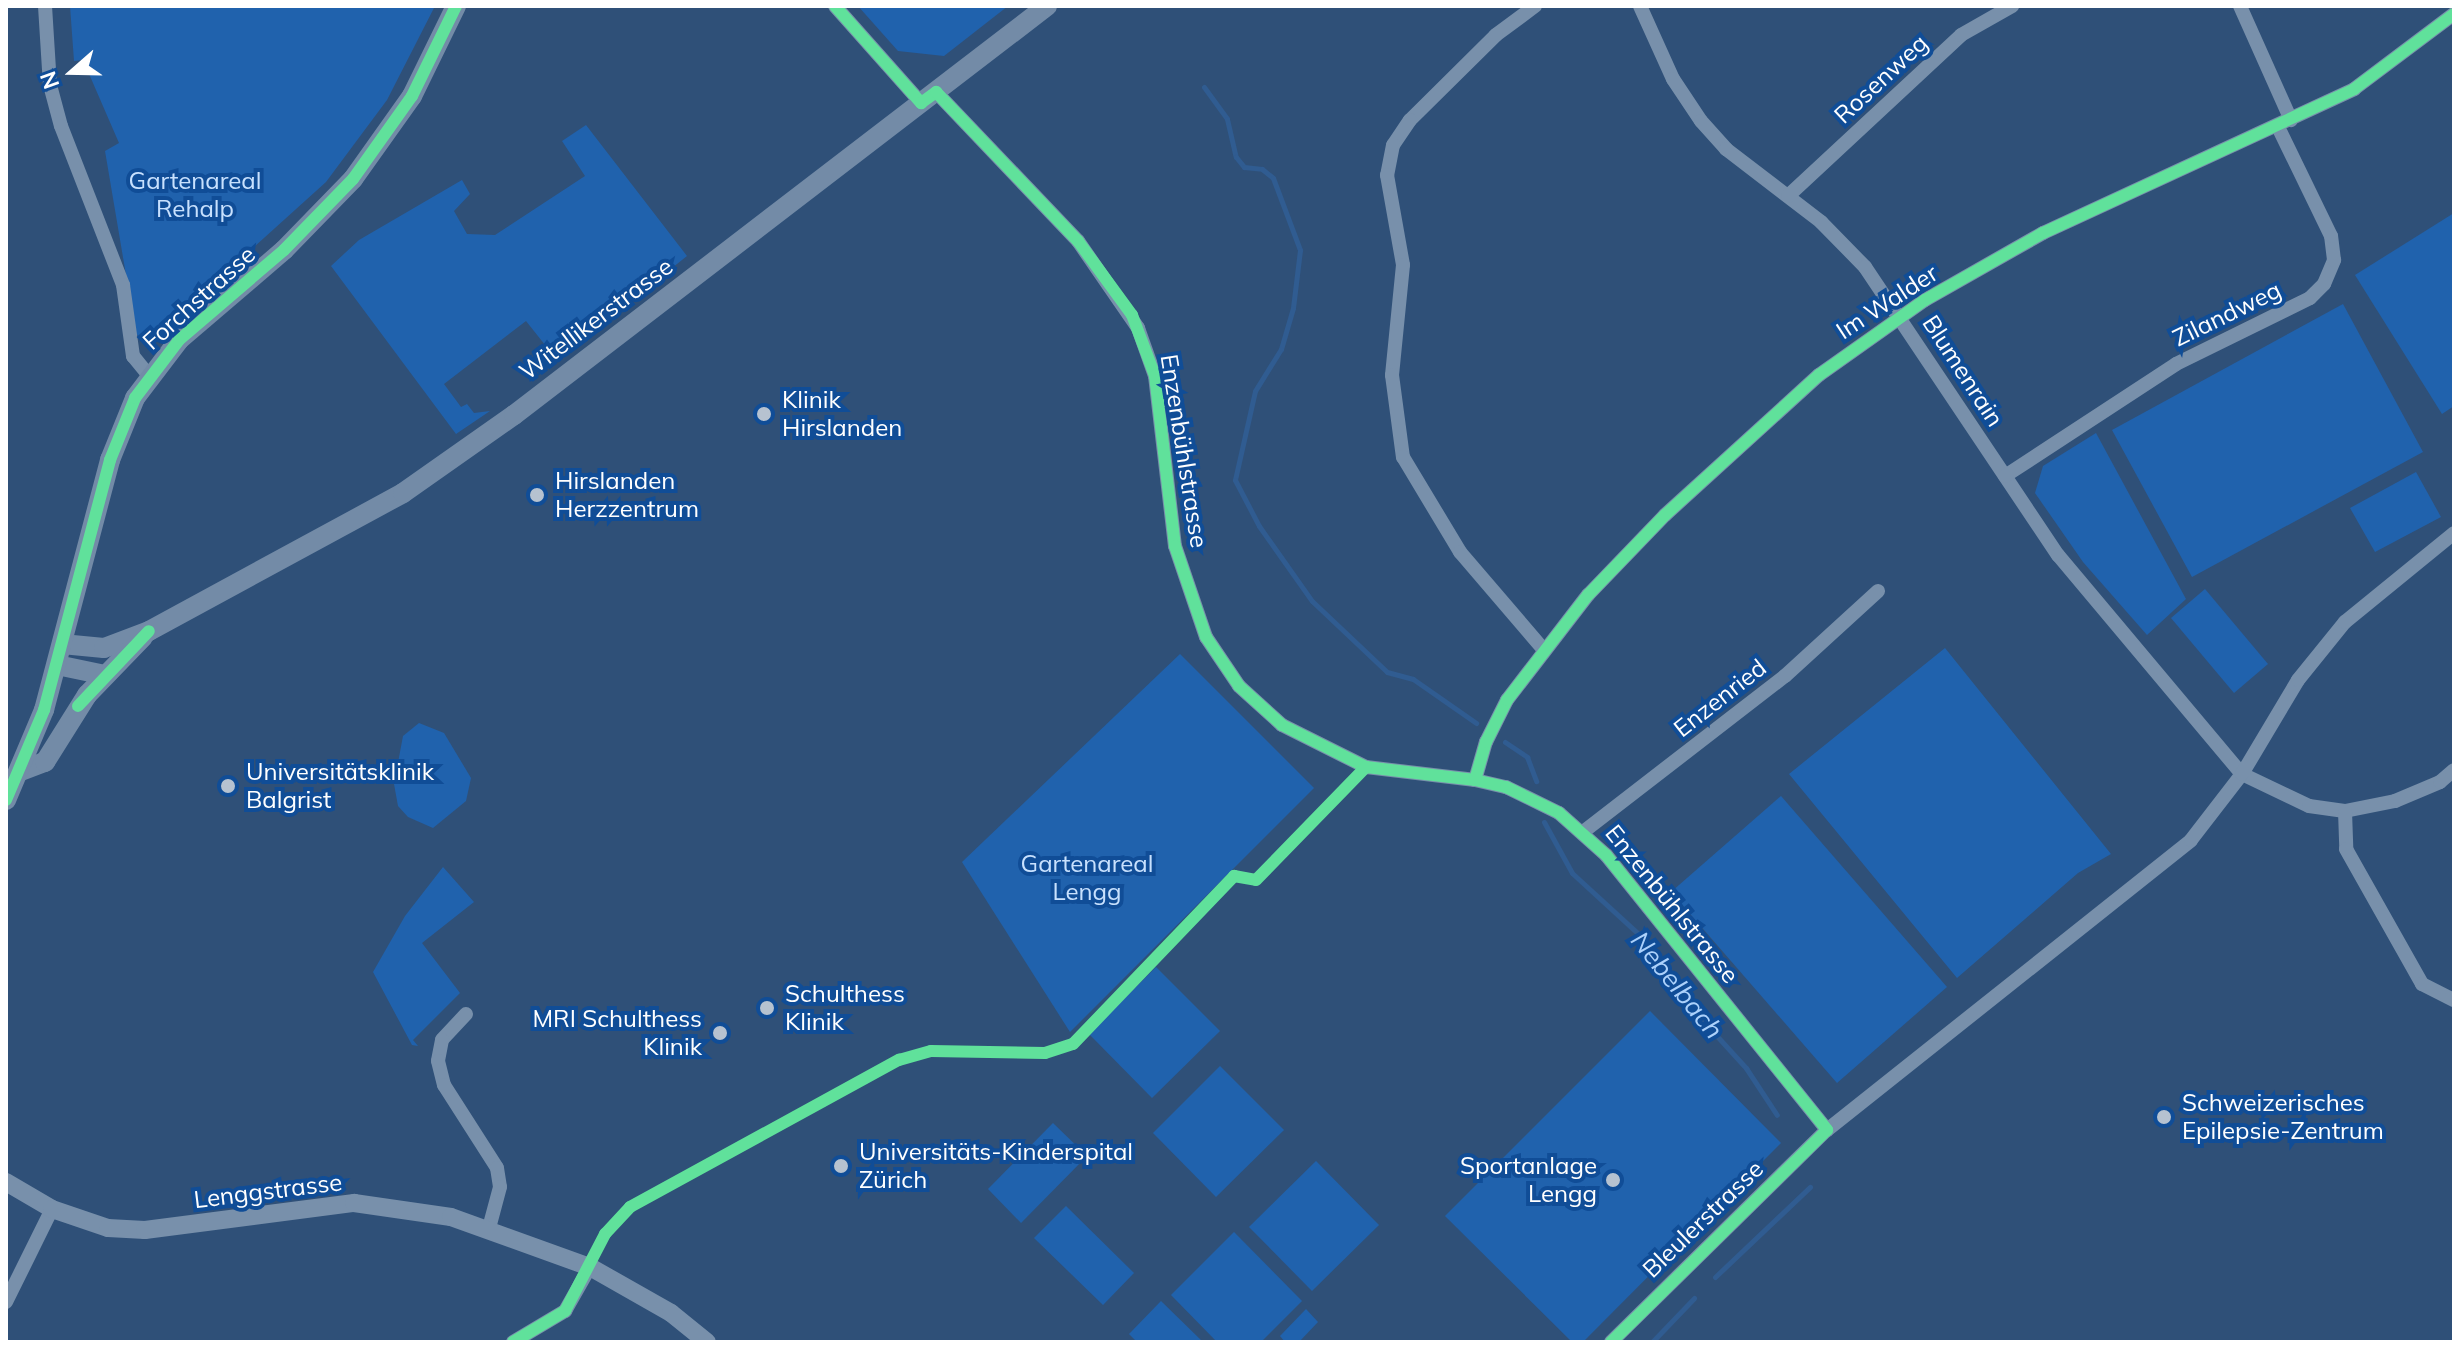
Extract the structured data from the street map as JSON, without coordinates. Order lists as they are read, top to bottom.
{
  "streets": {
    "main road": ["Forchstrasse", "Witellikerstrasse"],
    "street": [
      "Rosenweg",
      "Im Walder",
      "Zilandweg",
      "Blumenrain",
      "Enzenbühlstrasse",
      "Enzenried",
      "Lenggstrasse",
      "Bleulerstrasse"
    ]
  },
  "crossings": [
    ["Rosenweg", "Blumenrain"],
    ["Forchstrasse", "Witellikerstrasse"],
    ["Im Walder", "Zilandweg"],
    ["Im Walder", "Blumenrain"],
    ["Im Walder", "Enzenbühlstrasse"],
    ["Zilandweg", "Blumenrain"],
    ["Witellikerstrasse", "Enzenbühlstrasse"],
    ["Blumenrain", "Bleulerstrasse"],
    ["Enzenbühlstrasse", "Enzenried"],
    ["Enzenbühlstrasse", "Bleulerstrasse"]
  ],
  "water": ["Nebelbach"],
  "parks": ["Gartenareal Rehalp", "Gartenareal Lengg"],
  "places": [
    "Klinik Hirslanden",
    "Hirslanden Herzzentrum",
    "Universitätsklinik Balgrist",
    "Schulthess Klinik",
    "MRI Schulthess Klinik",
    "Schweizerisches Epilepsie-Zentrum",
    "Universitäts-Kinderspital Zürich",
    "Sportanlage Lengg"
  ],
  "north": "left"
}
